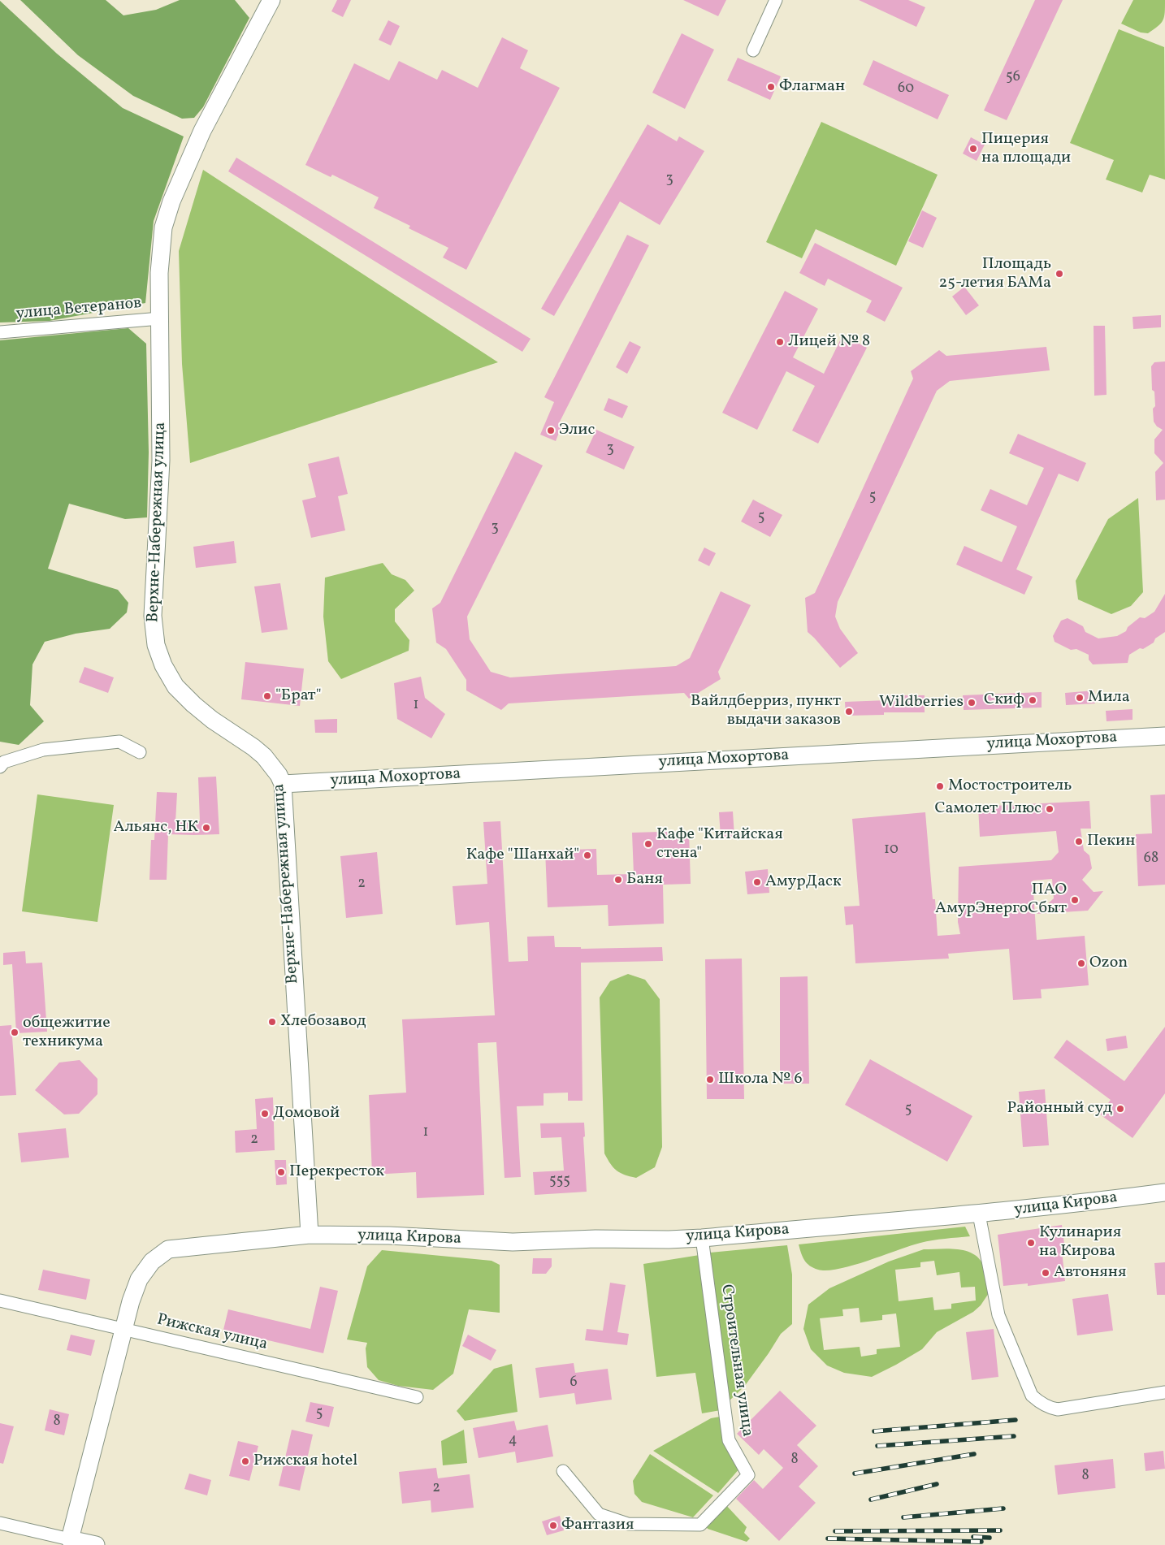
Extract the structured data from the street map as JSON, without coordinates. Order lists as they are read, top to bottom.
{
  "streets": {
    "street": [
      "улица Ветеранов",
      "Верхне-Набережная улица",
      "улица Мохортова",
      "улица Кирова",
      "Рижская улица",
      "Строительная улица"
    ]
  },
  "crossings": [
    ["улица Ветеранов", "Верхне-Набережная улица"],
    ["Верхне-Набережная улица", "улица Мохортова"],
    ["Верхне-Набережная улица", "улица Кирова"],
    ["улица Кирова", "Рижская улица"],
    ["улица Кирова", "Строительная улица"]
  ],
  "places": [
    "Флагман",
    "Пицерия на площади",
    "Площадь 25-летия БАМа",
    "Лицей № 8",
    "Элис",
    "\"Брат\"",
    "Мила",
    "Скиф",
    "Wildberries",
    "Вайлдберриз, пункт выдачи заказов",
    "Мостостроитель",
    "Самолет Плюс",
    "Альянс, НК",
    "Пекин",
    "Кафе \"Китайская стена\"",
    "Кафе \"Шанхай\"",
    "Баня",
    "АмурДаск",
    "ПАО АмурЭнергоСбыт",
    "Ozon",
    "Хлебозавод",
    "общежитие техникума",
    "Школа № 6",
    "Районный суд",
    "Домовой",
    "Перекресток",
    "Кулинария на Кирова",
    "Автоняня",
    "Рижская hotel",
    "Фантазия"
  ],
  "house_numbers": [
    "56",
    "60",
    "3",
    "3",
    "5",
    "5",
    "3",
    "1",
    "10",
    "68",
    "2",
    "5",
    "1",
    "2",
    "555",
    "6",
    "5",
    "8",
    "4",
    "8",
    "8",
    "2"
  ]
}
